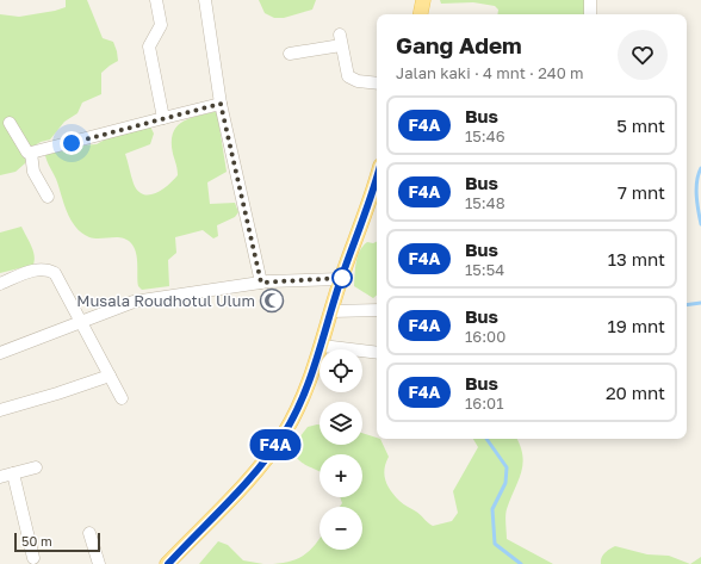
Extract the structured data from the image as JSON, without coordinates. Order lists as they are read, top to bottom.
{
  "places": {
    "mosque": ["Musala Roudhotul Ulum"]
  },
  "lines": ["bus line F4A"],
  "scale_bar": "50 m",
  "page": {
    "on_map": "F4A",
    "heading": ["Gang Adem", "Jalan kaki · 4 mnt · 240 m"],
    "list": [
      {
        "mark": "F4A",
        "name": "Bus",
        "note": "15:46",
        "value": "5 mnt"
      },
      {
        "mark": "F4A",
        "name": "Bus",
        "note": "15:48",
        "value": "7 mnt"
      },
      {
        "mark": "F4A",
        "name": "Bus",
        "note": "15:54",
        "value": "13 mnt"
      },
      {
        "mark": "F4A",
        "name": "Bus",
        "note": "16:00",
        "value": "19 mnt"
      },
      {
        "mark": "F4A",
        "name": "Bus",
        "note": "16:01",
        "value": "20 mnt"
      }
    ],
    "map_buttons": ["+", "−"],
    "scale": "50 m"
  }
}
